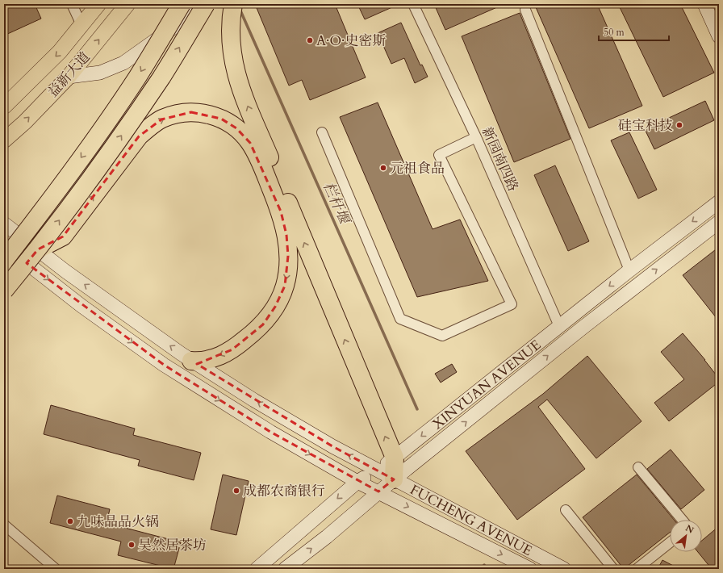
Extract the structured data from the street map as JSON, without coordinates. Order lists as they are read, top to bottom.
{
  "streets": {
    "main road": ["益新大道", "XINYUAN AVENUE", "FUCHENG AVENUE"],
    "street": ["新园南四路"]
  },
  "crossings": [
    ["新园南四路", "XINYUAN AVENUE"],
    ["XINYUAN AVENUE", "FUCHENG AVENUE"]
  ],
  "water": ["栏杆堰"],
  "places": [
    "A·O·史密斯",
    "硅宝科技",
    "元祖食品",
    "成都农商银行",
    "九味晶品火锅",
    "昊然居茶坊"
  ],
  "scale_bar": "50 m",
  "north": "top right"
}
